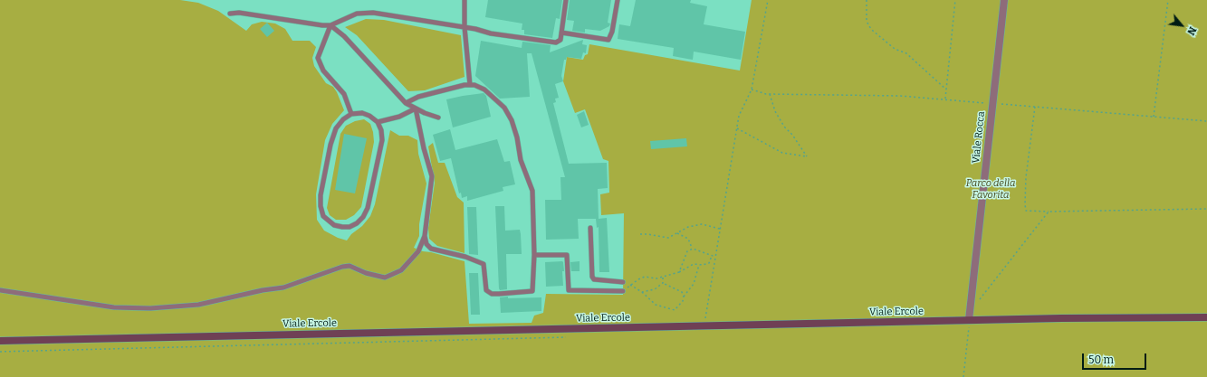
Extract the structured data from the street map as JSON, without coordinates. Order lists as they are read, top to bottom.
{
  "streets": {
    "street": ["Viale Rocca", "Viale Ercole"]
  },
  "crossings": [
    ["Viale Rocca", "Viale Ercole"]
  ],
  "parks": ["Parco della Favorita"],
  "scale_bar": "50 m",
  "north": "bottom right"
}
